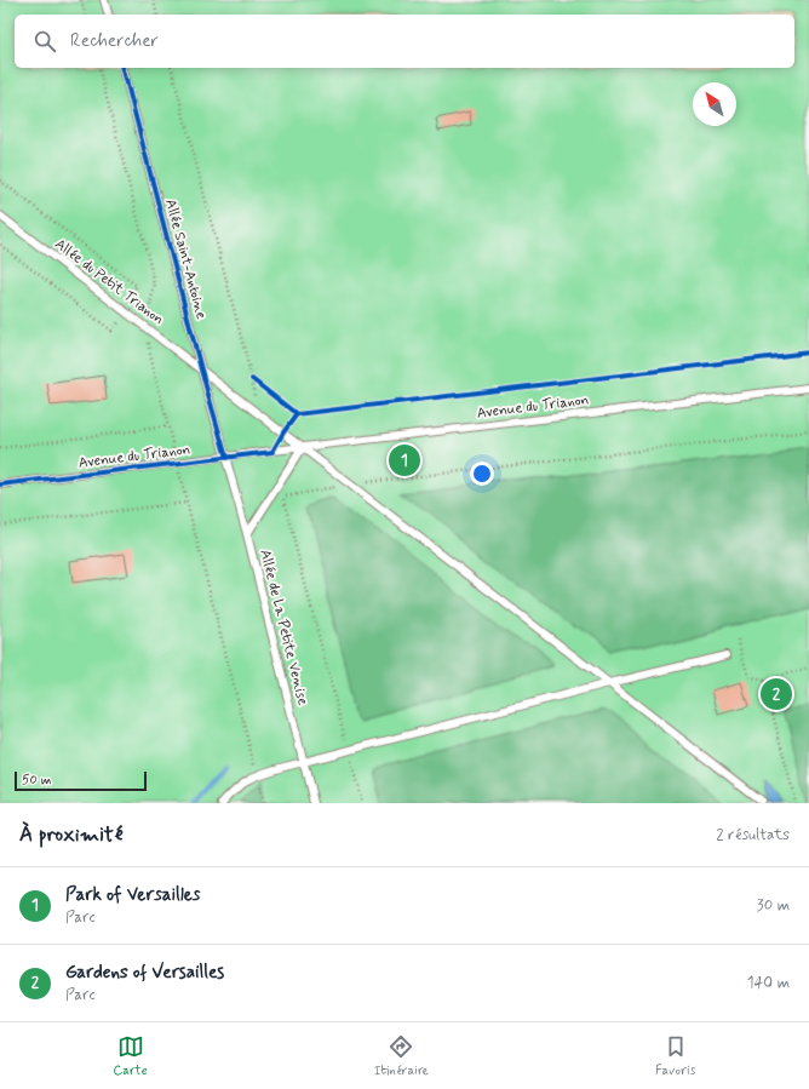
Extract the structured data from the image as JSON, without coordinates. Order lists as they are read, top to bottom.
{
  "streets": {
    "lane": [
      "Allée Saint-Antoine",
      "Allée du Petit Trianon",
      "Avenue du Trianon",
      "Allée de La Petite Venise"
    ]
  },
  "crossings": [
    ["Allée Saint-Antoine", "Allée du Petit Trianon"],
    ["Allée Saint-Antoine", "Avenue du Trianon"],
    ["Allée Saint-Antoine", "Allée de La Petite Venise"],
    ["Allée du Petit Trianon", "Avenue du Trianon"],
    ["Avenue du Trianon", "Allée de La Petite Venise"]
  ],
  "scale_bar": "50 m",
  "north": "top left",
  "page": {
    "search": "Rechercher",
    "pins": ["1", "2"],
    "scale": "50 m",
    "heading": ["À proximité", "2 résultats"],
    "list": [
      {
        "mark": "1",
        "name": "Park of Versailles",
        "note": "Parc",
        "value": "30 m"
      },
      {
        "mark": "2",
        "name": "Gardens of Versailles",
        "note": "Parc",
        "value": "140 m"
      }
    ],
    "nav": ["Carte", "Itinéraire", "Favoris"]
  }
}
